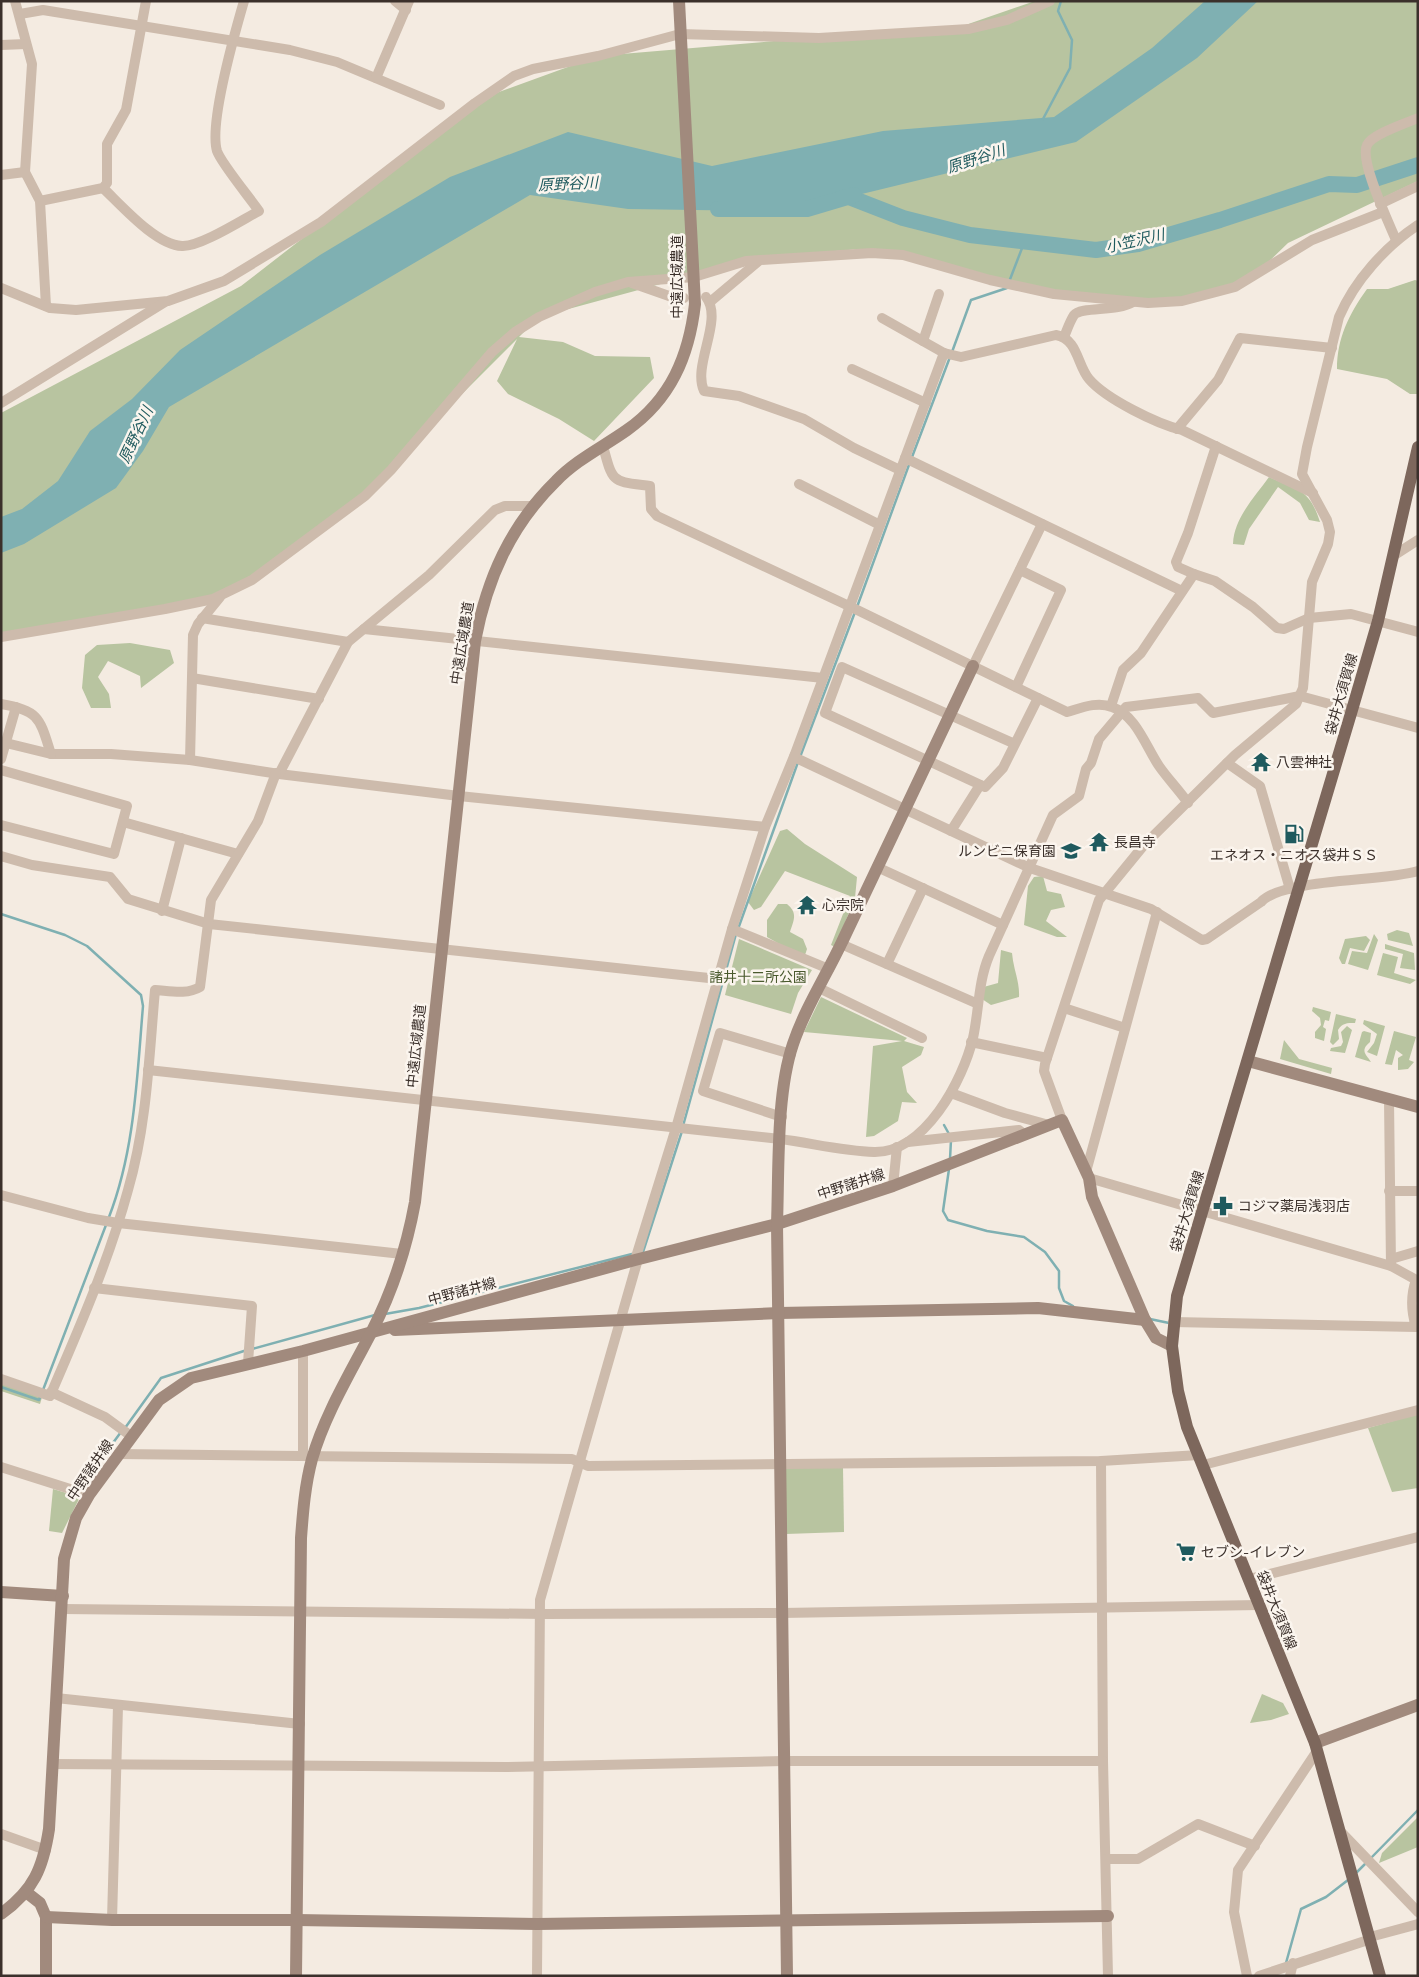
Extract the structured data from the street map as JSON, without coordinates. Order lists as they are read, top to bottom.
{
  "streets": {
    "main road": ["袋井大須賀線"],
    "street": ["中遠広域農道", "中野諸井線"]
  },
  "crossings": [
    ["中遠広域農道", "中野諸井線"]
  ],
  "water": ["原野谷川", "小笠沢川"],
  "parks": ["諸井十二所公園"],
  "places": {
    "temple": ["八雲神社", "長昌寺", "心宗院"],
    "fuel station": ["エネオス・ニオス袋井ＳＳ"],
    "school or university": ["ルンビニ保育園"],
    "pharmacy": ["コジマ薬局浅羽店"],
    "supermarket": ["セブン-イレブン"]
  }
}
